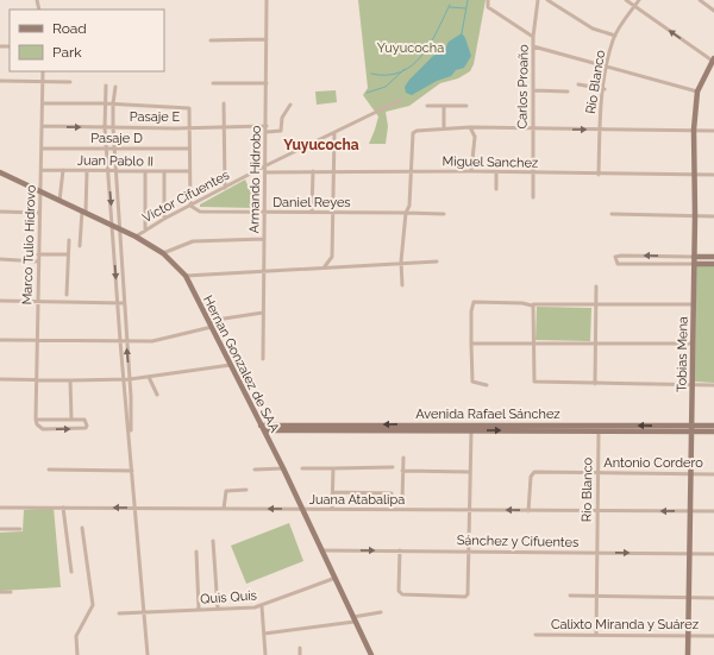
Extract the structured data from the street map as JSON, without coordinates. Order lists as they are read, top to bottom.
{
  "streets": {
    "street": [
      "Río Blanco",
      "Carlos Proaño",
      "Pasaje E",
      "Pasaje D",
      "Juan Pablo II",
      "Miguel Sanchez",
      "Armando Hidrobo",
      "Victor Cifuentes",
      "Daniel Reyes",
      "Marco Tulio Hidrovo",
      "Tobias Mena",
      "Hernan Gonzalez de SAA",
      "Avenida Rafael Sánchez",
      "Antonio Cordero",
      "Juana Atabalipa",
      "Sánchez y Cifuentes",
      "Quis Quis",
      "Calixto Miranda y Suárez"
    ]
  },
  "crossings": [
    ["Río Blanco", "Miguel Sanchez"],
    ["Río Blanco", "Avenida Rafael Sánchez"],
    ["Río Blanco", "Antonio Cordero"],
    ["Río Blanco", "Juana Atabalipa"],
    ["Río Blanco", "Sánchez y Cifuentes"],
    ["Río Blanco", "Calixto Miranda y Suárez"],
    ["Carlos Proaño", "Miguel Sanchez"],
    ["Pasaje E", "Armando Hidrobo"],
    ["Pasaje E", "Marco Tulio Hidrovo"],
    ["Pasaje D", "Marco Tulio Hidrovo"],
    ["Juan Pablo II", "Marco Tulio Hidrovo"],
    ["Miguel Sanchez", "Armando Hidrobo"],
    ["Miguel Sanchez", "Tobias Mena"],
    ["Armando Hidrobo", "Victor Cifuentes"],
    ["Armando Hidrobo", "Daniel Reyes"],
    ["Victor Cifuentes", "Daniel Reyes"],
    ["Victor Cifuentes", "Hernan Gonzalez de SAA"],
    ["Marco Tulio Hidrovo", "Hernan Gonzalez de SAA"],
    ["Tobias Mena", "Avenida Rafael Sánchez"],
    ["Tobias Mena", "Antonio Cordero"],
    ["Tobias Mena", "Juana Atabalipa"],
    ["Tobias Mena", "Sánchez y Cifuentes"],
    ["Tobias Mena", "Calixto Miranda y Suárez"],
    ["Hernan Gonzalez de SAA", "Avenida Rafael Sánchez"],
    ["Hernan Gonzalez de SAA", "Juana Atabalipa"],
    ["Hernan Gonzalez de SAA", "Sánchez y Cifuentes"],
    ["Hernan Gonzalez de SAA", "Quis Quis"],
    ["Antonio Cordero", "Juana Atabalipa"]
  ],
  "one_way": ["Juana Atabalipa", "Sánchez y Cifuentes"],
  "districts": ["Yuyucocha"],
  "parks": ["Yuyucocha"],
  "legend": ["Road", "Park"]
}
